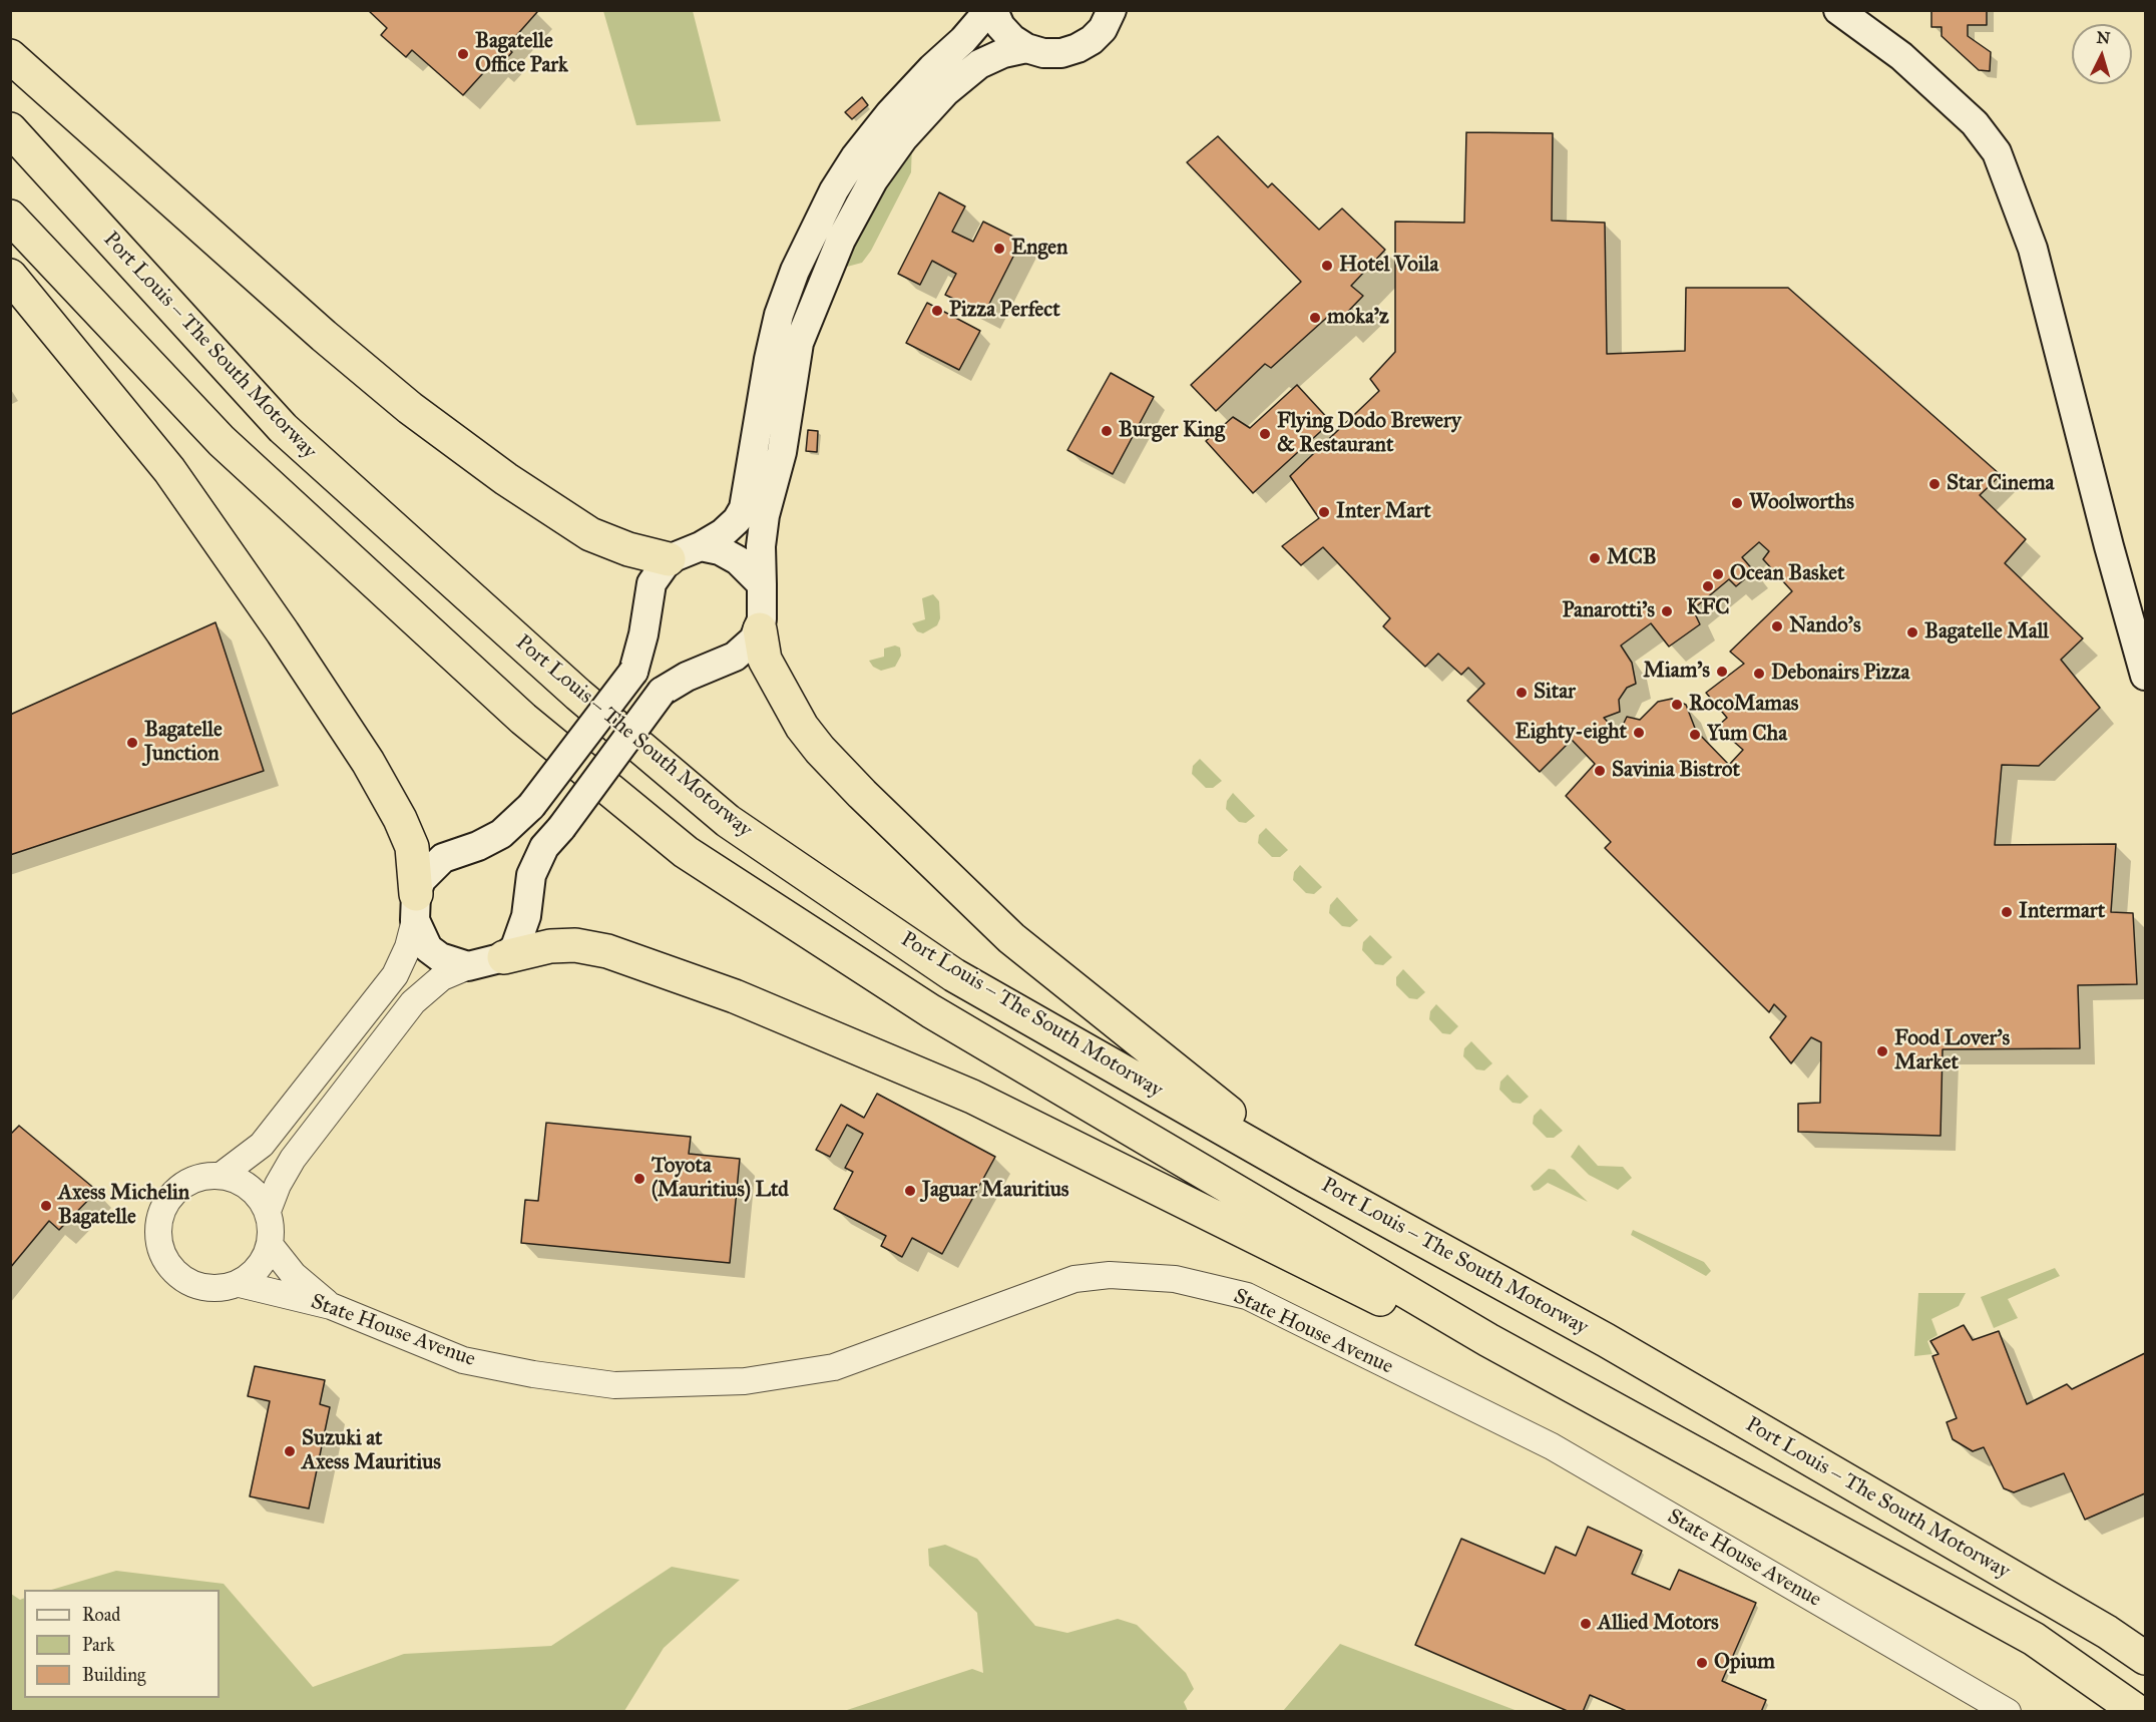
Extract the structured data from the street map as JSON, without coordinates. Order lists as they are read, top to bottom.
{
  "streets": {
    "highway": ["Port Louis – The South Motorway"],
    "street": ["State House Avenue"]
  },
  "places": [
    "Bagatelle Office Park",
    "Engen",
    "Hotel Voila",
    "Pizza Perfect",
    "moka'z",
    "Burger King",
    "Flying Dodo Brewery & Restaurant",
    "Star Cinema",
    "Woolworths",
    "Inter Mart",
    "MCB",
    "Ocean Basket",
    "KFC",
    "Panarotti's",
    "Nando's",
    "Bagatelle Mall",
    "Miam's",
    "Debonairs Pizza",
    "Sitar",
    "RocoMamas",
    "Eighty-eight",
    "Yum Cha",
    "Bagatelle Junction",
    "Savinia Bistrot",
    "Intermart",
    "Food Lover's Market",
    "Toyota (Mauritius) Ltd",
    "Jaguar Mauritius",
    "Axess Michelin Bagatelle",
    "Suzuki at Axess Mauritius",
    "Allied Motors",
    "Opium"
  ],
  "legend": ["Road", "Park", "Building"],
  "north": "top"
}
